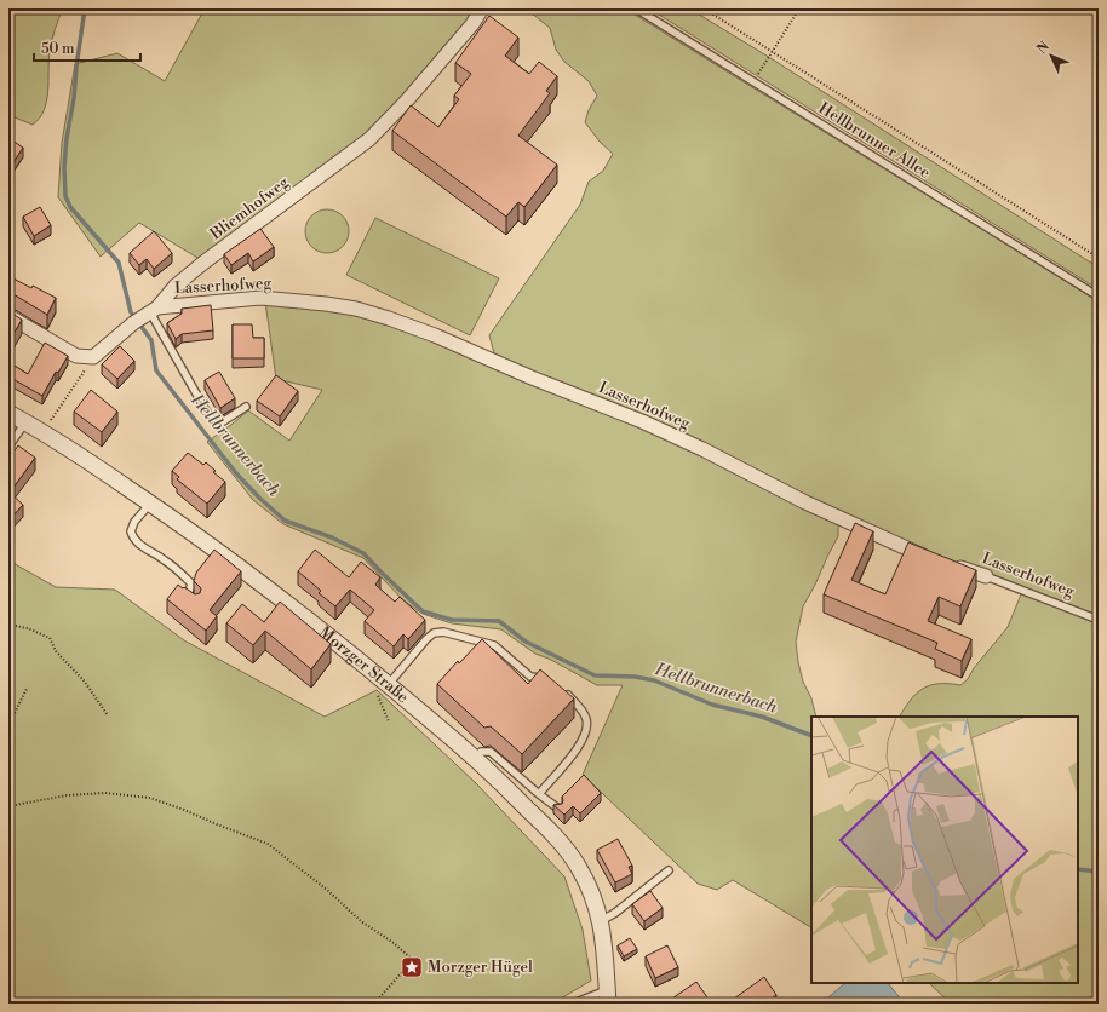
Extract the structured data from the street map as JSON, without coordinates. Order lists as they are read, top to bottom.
{
  "streets": {
    "street": ["Bliemhofweg", "Lasserhofweg", "Morzger Straße"],
    "lane": ["Hellbrunner Allee"]
  },
  "crossings": [
    ["Bliemhofweg", "Lasserhofweg"]
  ],
  "water": ["Hellbrunnerbach"],
  "places": {
    "place": ["Morzger Hügel"]
  },
  "scale_bar": "50 m",
  "north": "top left"
}
